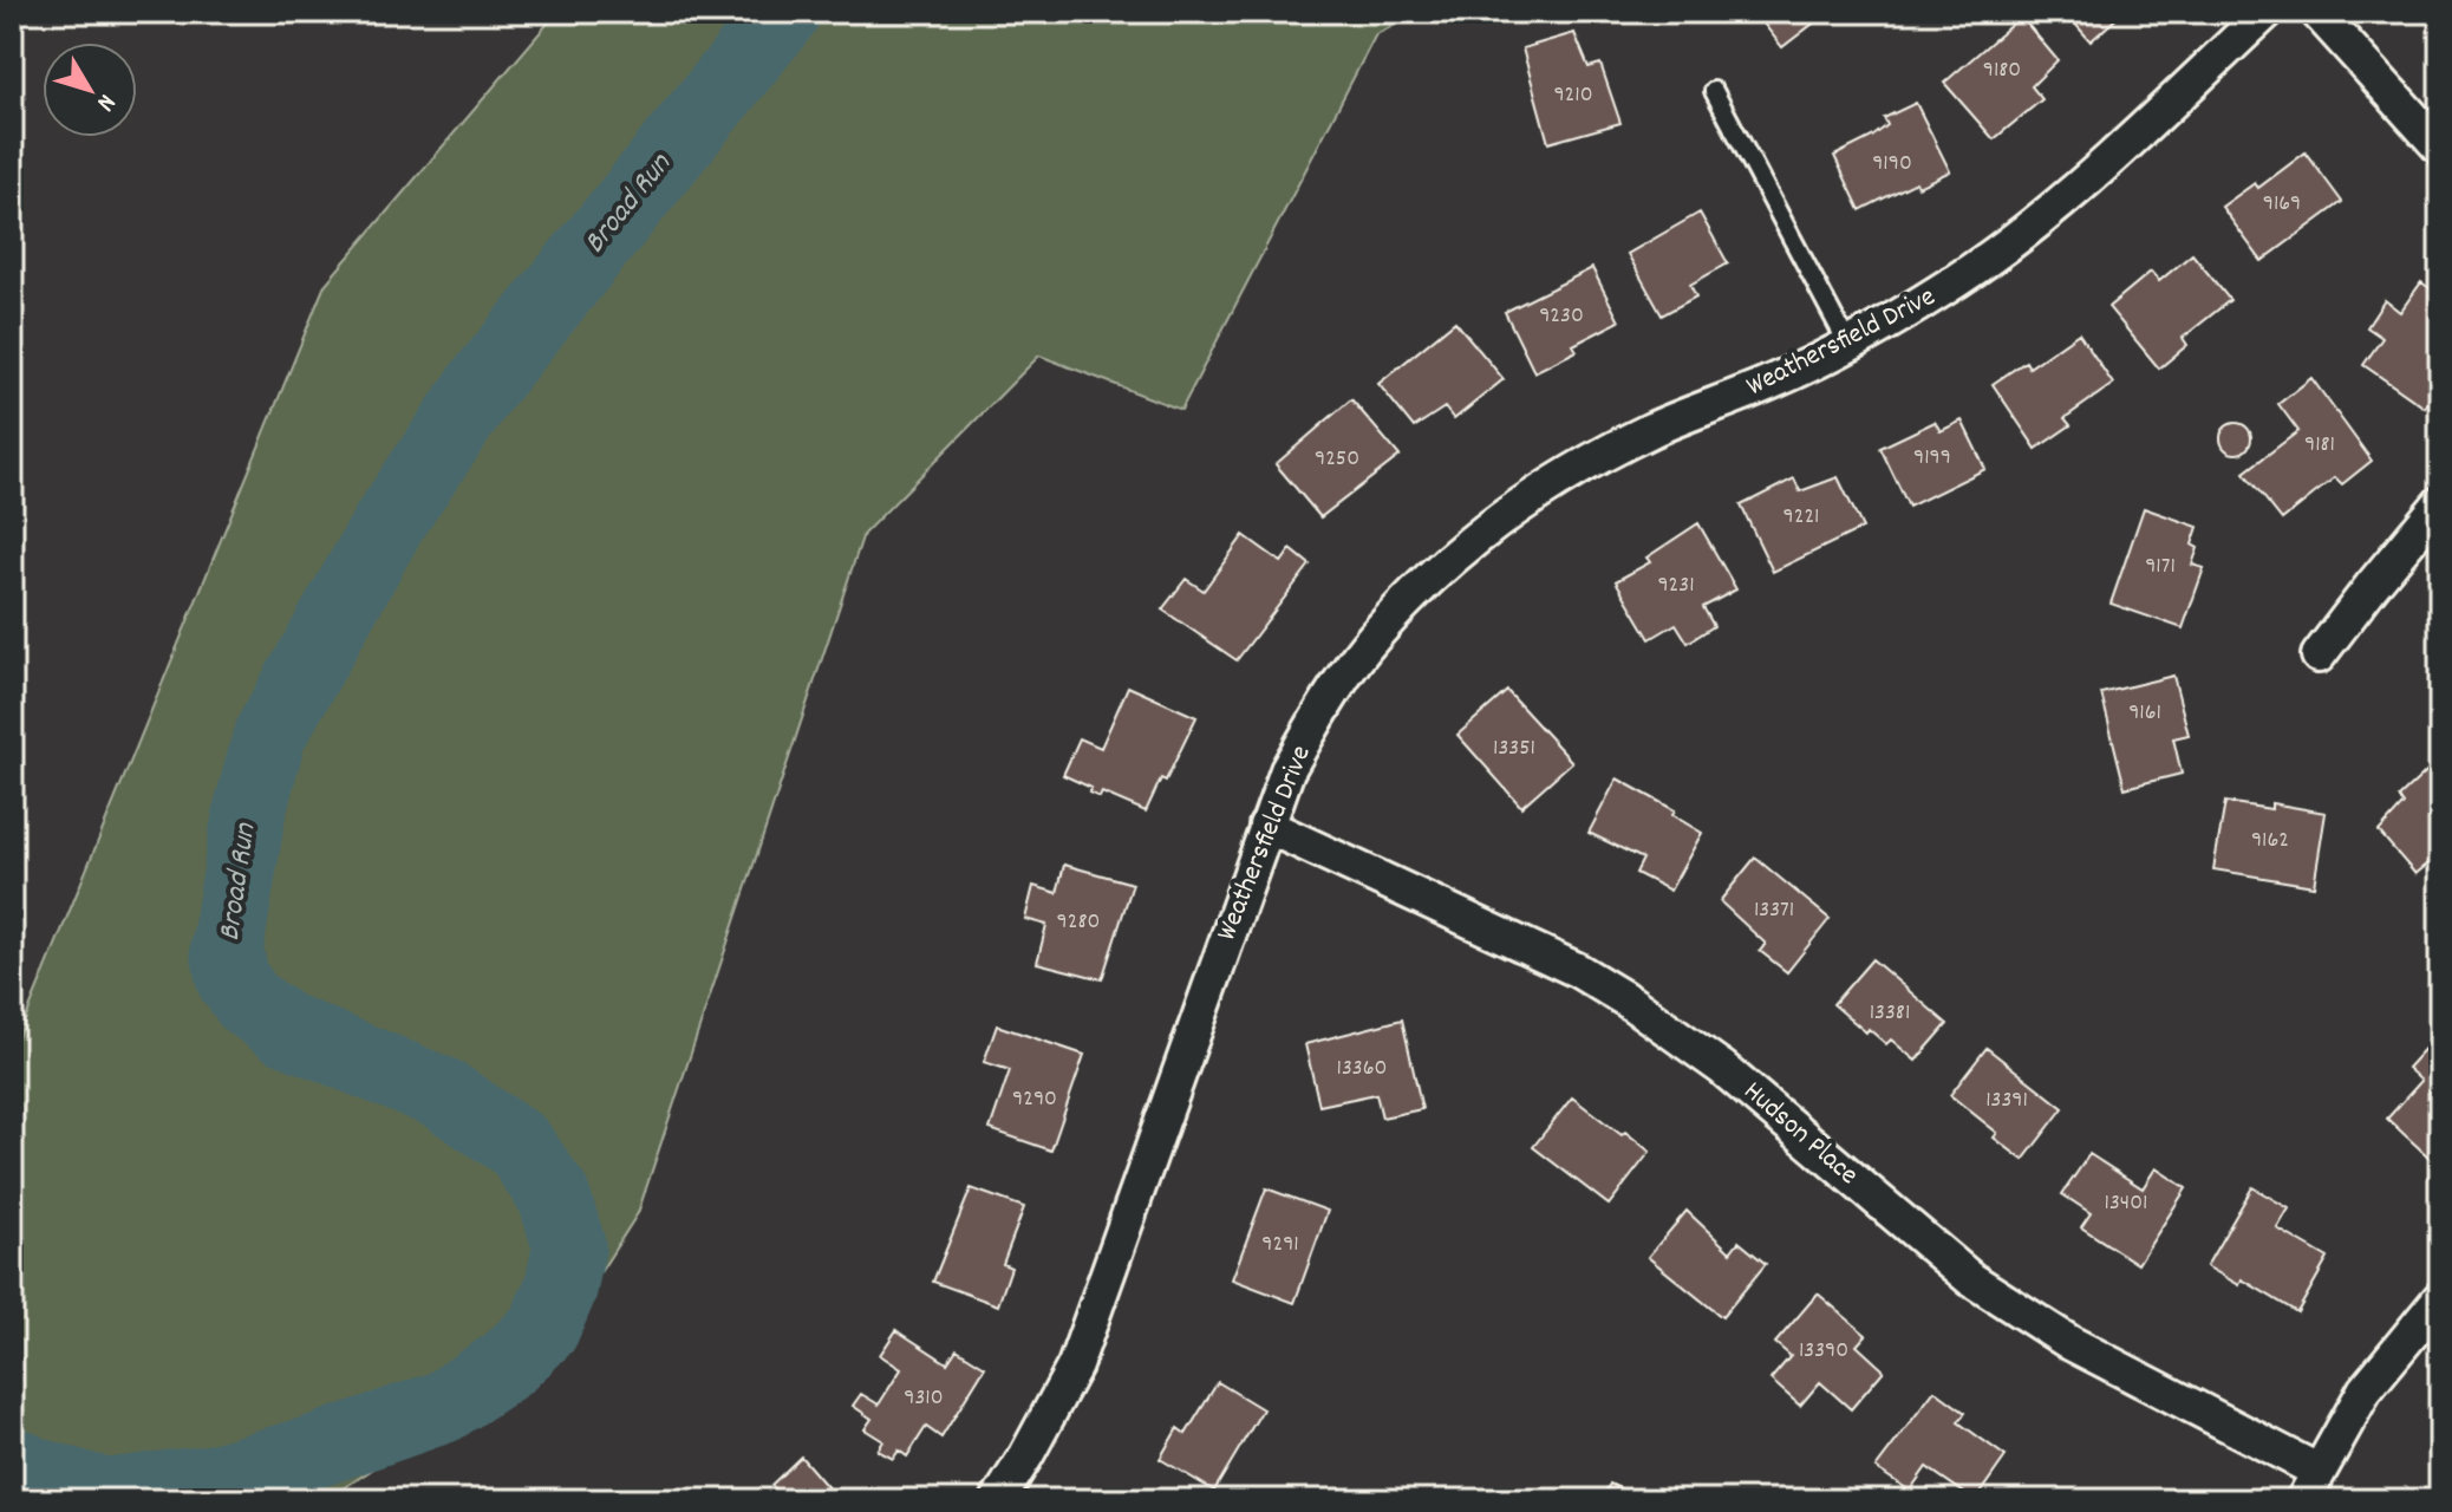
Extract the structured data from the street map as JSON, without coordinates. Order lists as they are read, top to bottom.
{
  "streets": {
    "street": ["Weathersfield Drive", "Hudson Place"]
  },
  "crossings": [
    ["Weathersfield Drive", "Hudson Place"]
  ],
  "water": ["Broad Run"],
  "house_numbers": [
    "9180",
    "9210",
    "9190",
    "9169",
    "9230",
    "9181",
    "9199",
    "9250",
    "9221",
    "9171",
    "9231",
    "9161",
    "13351",
    "9162",
    "13371",
    "9280",
    "13381",
    "13360",
    "9290",
    "13391",
    "13401",
    "9291",
    "13390",
    "9310"
  ],
  "north": "bottom right"
}
